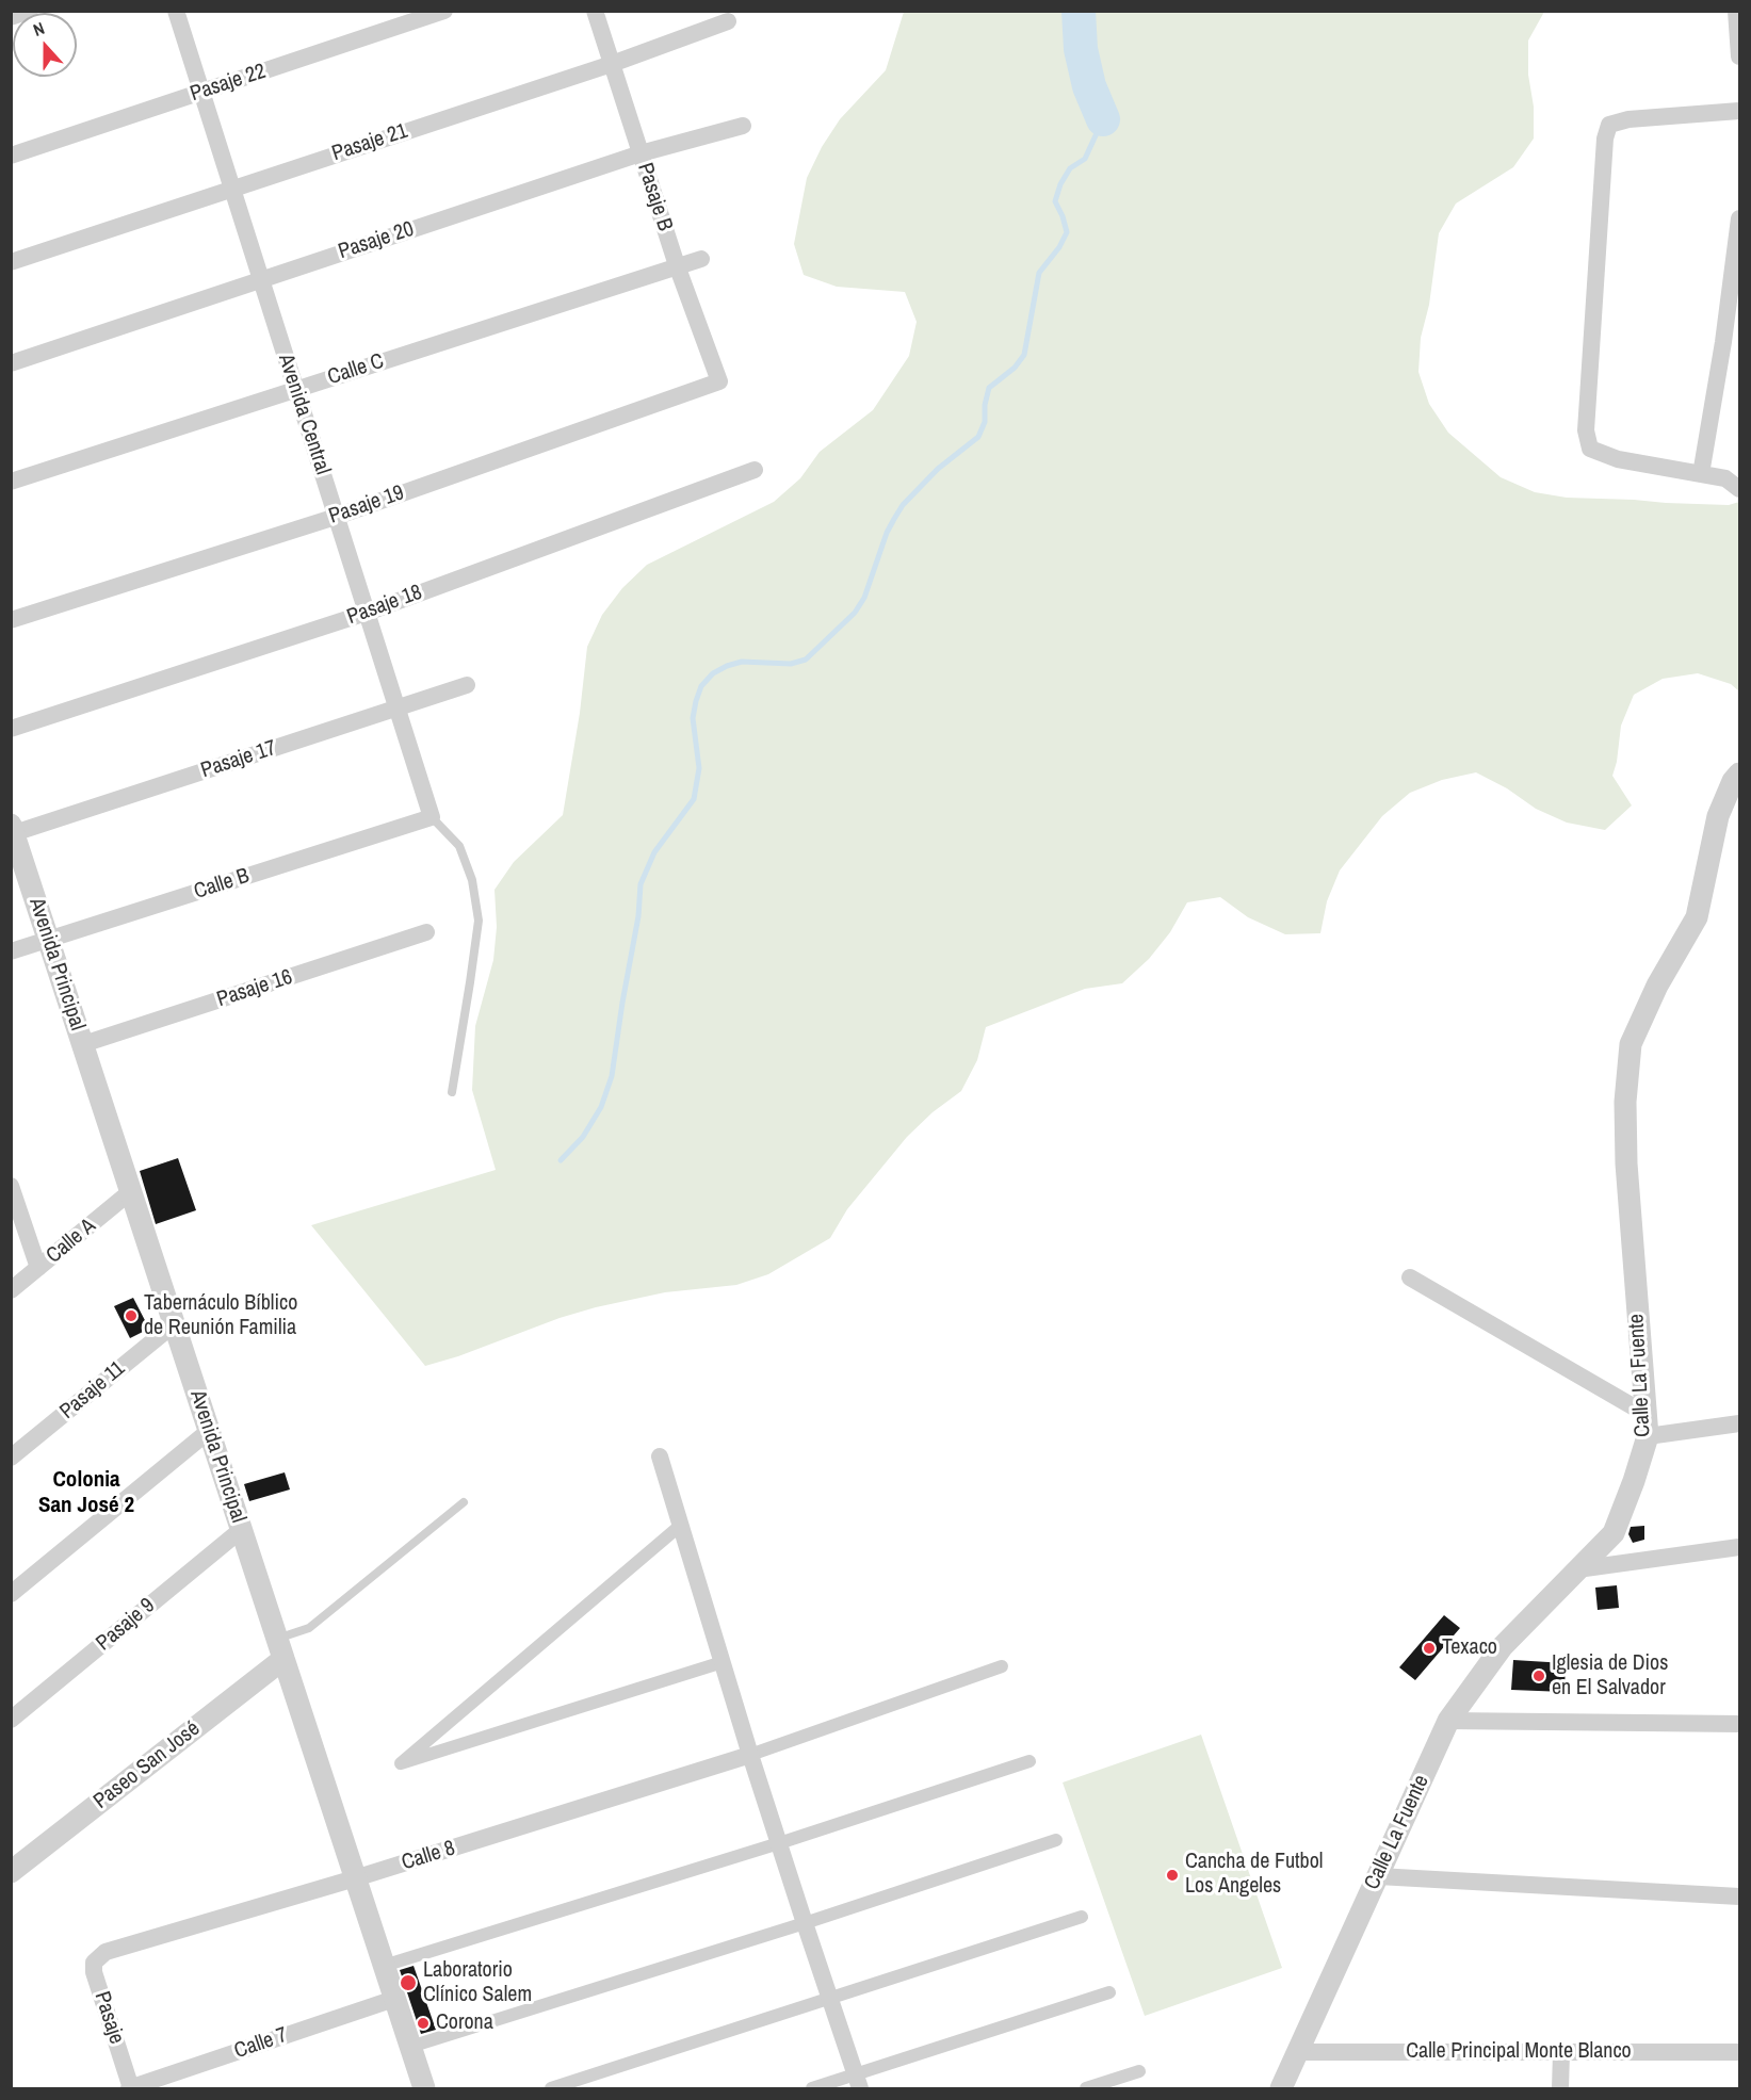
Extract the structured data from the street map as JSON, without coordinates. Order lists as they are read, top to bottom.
{
  "streets": {
    "street": [
      "Pasaje 22",
      "Pasaje 21",
      "Pasaje B",
      "Pasaje 20",
      "Calle C",
      "Avenida Central",
      "Pasaje 19",
      "Pasaje 18",
      "Pasaje 17",
      "Calle B",
      "Avenida Principal",
      "Pasaje 16",
      "Calle A",
      "Calle La Fuente",
      "Pasaje 11",
      "Pasaje 9",
      "Paseo San José",
      "Calle 8",
      "Pasaje",
      "Calle 7",
      "Calle Principal Monte Blanco"
    ]
  },
  "crossings": [
    ["Pasaje 22", "Avenida Central"],
    ["Pasaje 21", "Pasaje B"],
    ["Pasaje 21", "Avenida Central"],
    ["Pasaje B", "Pasaje 20"],
    ["Pasaje B", "Calle C"],
    ["Pasaje B", "Pasaje 19"],
    ["Pasaje 20", "Avenida Central"],
    ["Calle C", "Avenida Central"],
    ["Avenida Central", "Pasaje 19"],
    ["Avenida Central", "Pasaje 18"],
    ["Avenida Central", "Pasaje 17"],
    ["Avenida Central", "Calle B"],
    ["Pasaje 17", "Avenida Principal"],
    ["Calle B", "Avenida Principal"],
    ["Avenida Principal", "Pasaje 16"],
    ["Avenida Principal", "Calle A"],
    ["Avenida Principal", "Pasaje 11"],
    ["Avenida Principal", "Pasaje 9"],
    ["Avenida Principal", "Paseo San José"],
    ["Avenida Principal", "Calle 8"],
    ["Avenida Principal", "Calle 7"],
    ["Calle La Fuente", "Calle Principal Monte Blanco"],
    ["Calle 8", "Pasaje"],
    ["Pasaje", "Calle 7"]
  ],
  "districts": ["Colonia San José 2"],
  "places": [
    "Tabernáculo Bíblico de Reunión Familia",
    "Texaco",
    "Iglesia de Dios en El Salvador",
    "Cancha de Futbol Los Angeles",
    "Laboratorio Clínico Salem",
    "Corona"
  ],
  "north": "top"
}
